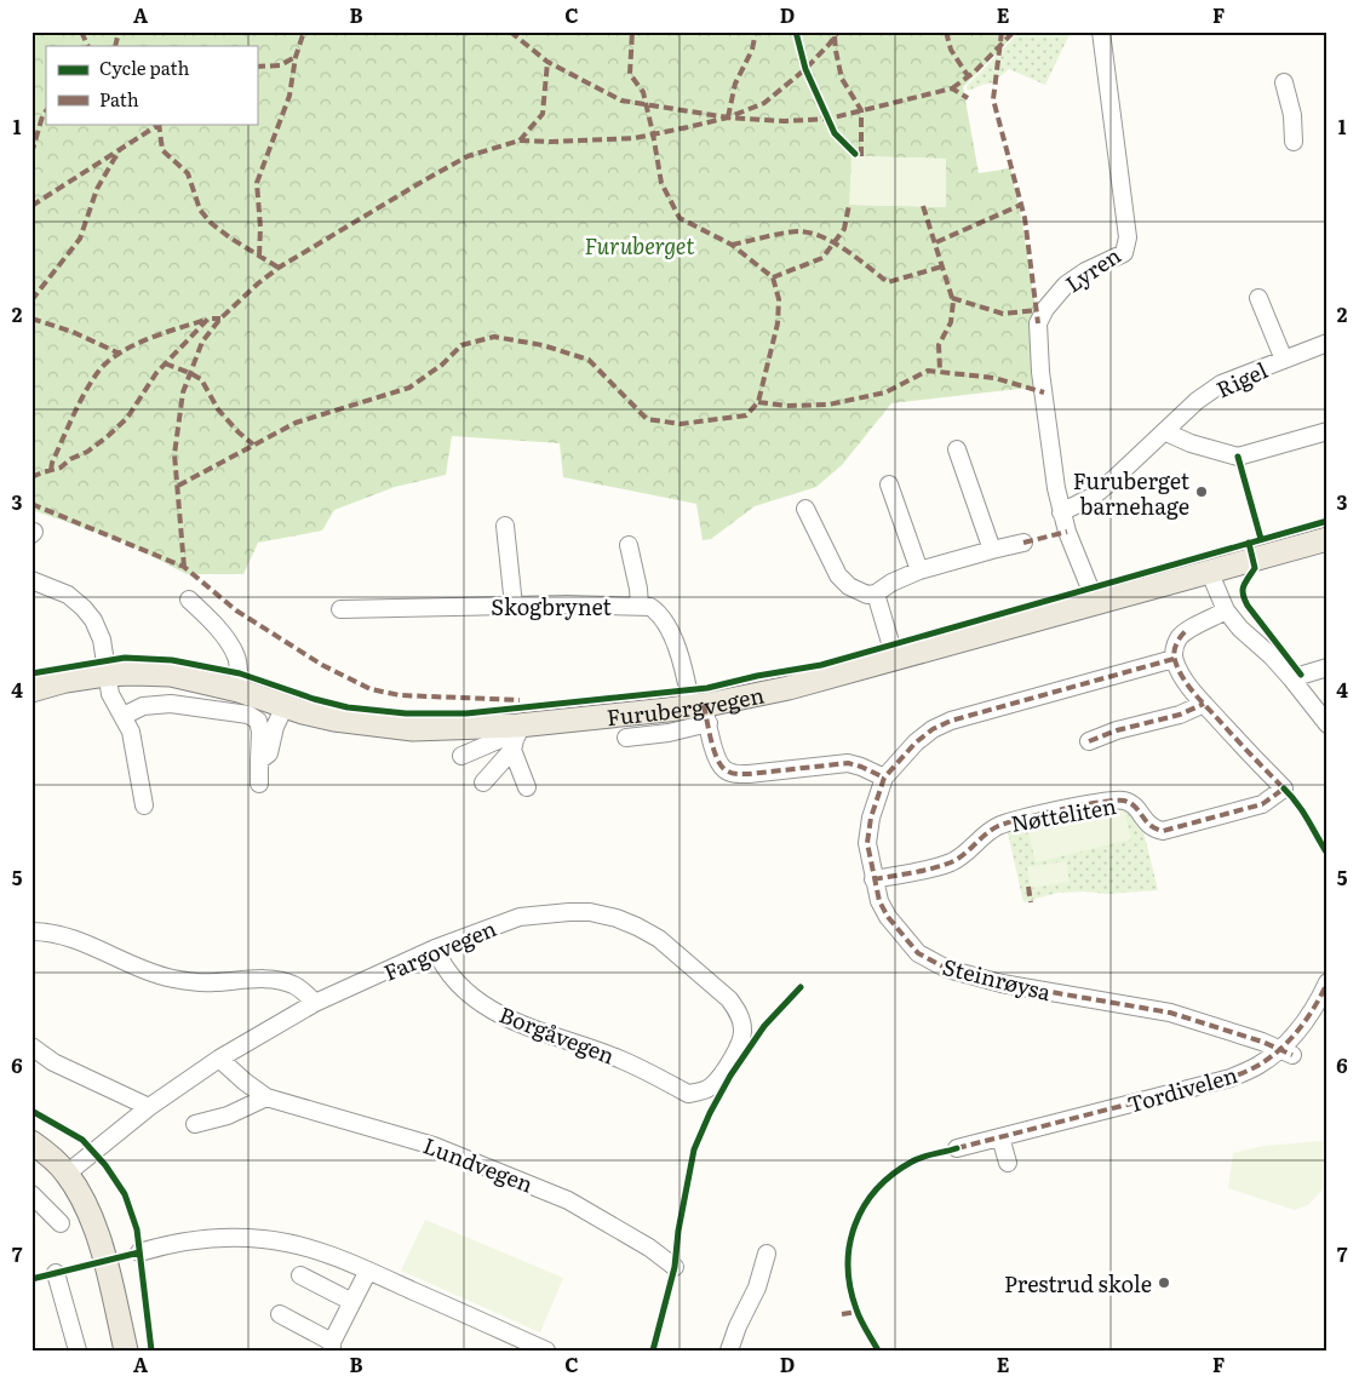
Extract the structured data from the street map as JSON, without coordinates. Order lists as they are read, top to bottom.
{
  "streets": {
    "main road": ["Furubergvegen"],
    "street": [
      "Lyren",
      "Rigel",
      "Skogbrynet",
      "Nøtteliten",
      "Fargovegen",
      "Steinrøysa",
      "Borgåvegen",
      "Tordivelen",
      "Lundvegen"
    ]
  },
  "crossings": [
    ["Lyren", "Rigel"],
    ["Lyren", "Furubergvegen"],
    ["Skogbrynet", "Furubergvegen"],
    ["Skogbrynet", "Steinrøysa"],
    ["Nøtteliten", "Steinrøysa"],
    ["Fargovegen", "Borgåvegen"],
    ["Fargovegen", "Lundvegen"],
    ["Steinrøysa", "Tordivelen"]
  ],
  "parks": ["Furuberget"],
  "places": ["Furuberget barnehage", "Prestrud skole"],
  "legend": ["Cycle path", "Path"],
  "grid": {
    "columns": [
      "A",
      "B",
      "C",
      "D",
      "E",
      "F"
    ],
    "rows": [
      "1",
      "2",
      "3",
      "4",
      "5",
      "6",
      "7"
    ]
  }
}
